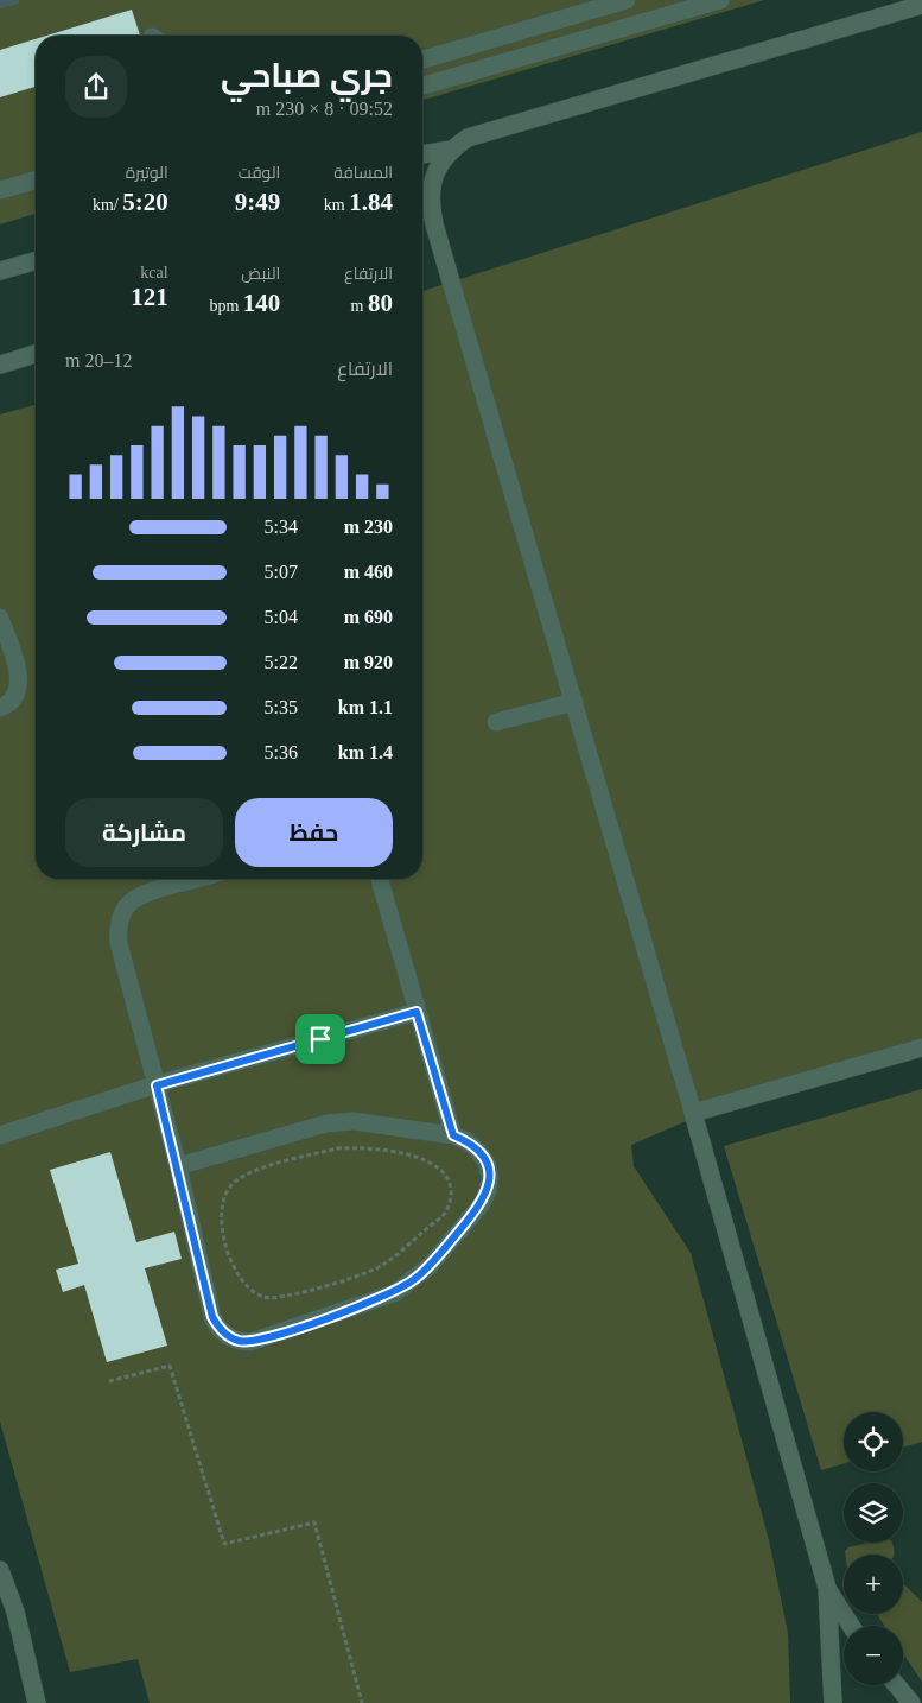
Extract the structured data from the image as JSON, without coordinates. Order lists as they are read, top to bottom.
{
  "page": {
    "heading": ["جري صباحي", "09:52 · 8 × 230 m"],
    "stats": [
      ["المسافة", "1.84 km"],
      ["الوقت", "9:49"],
      ["الوتيرة", "5:20 /km"],
      ["الارتفاع", "80 m"],
      ["النبض", "140 bpm"],
      ["kcal", "121"]
    ],
    "chart": ["الارتفاع", "12–20 m"],
    "list": [
      {
        "name": "230 m",
        "note": "5:34"
      },
      {
        "name": "460 m",
        "note": "5:07"
      },
      {
        "name": "690 m",
        "note": "5:04"
      },
      {
        "name": "920 m",
        "note": "5:22"
      },
      {
        "name": "1.1 km",
        "note": "5:35"
      },
      {
        "name": "1.4 km",
        "note": "5:36"
      }
    ],
    "buttons": ["حفظ", "مشاركة"],
    "map_buttons": ["+", "−"]
  }
}
